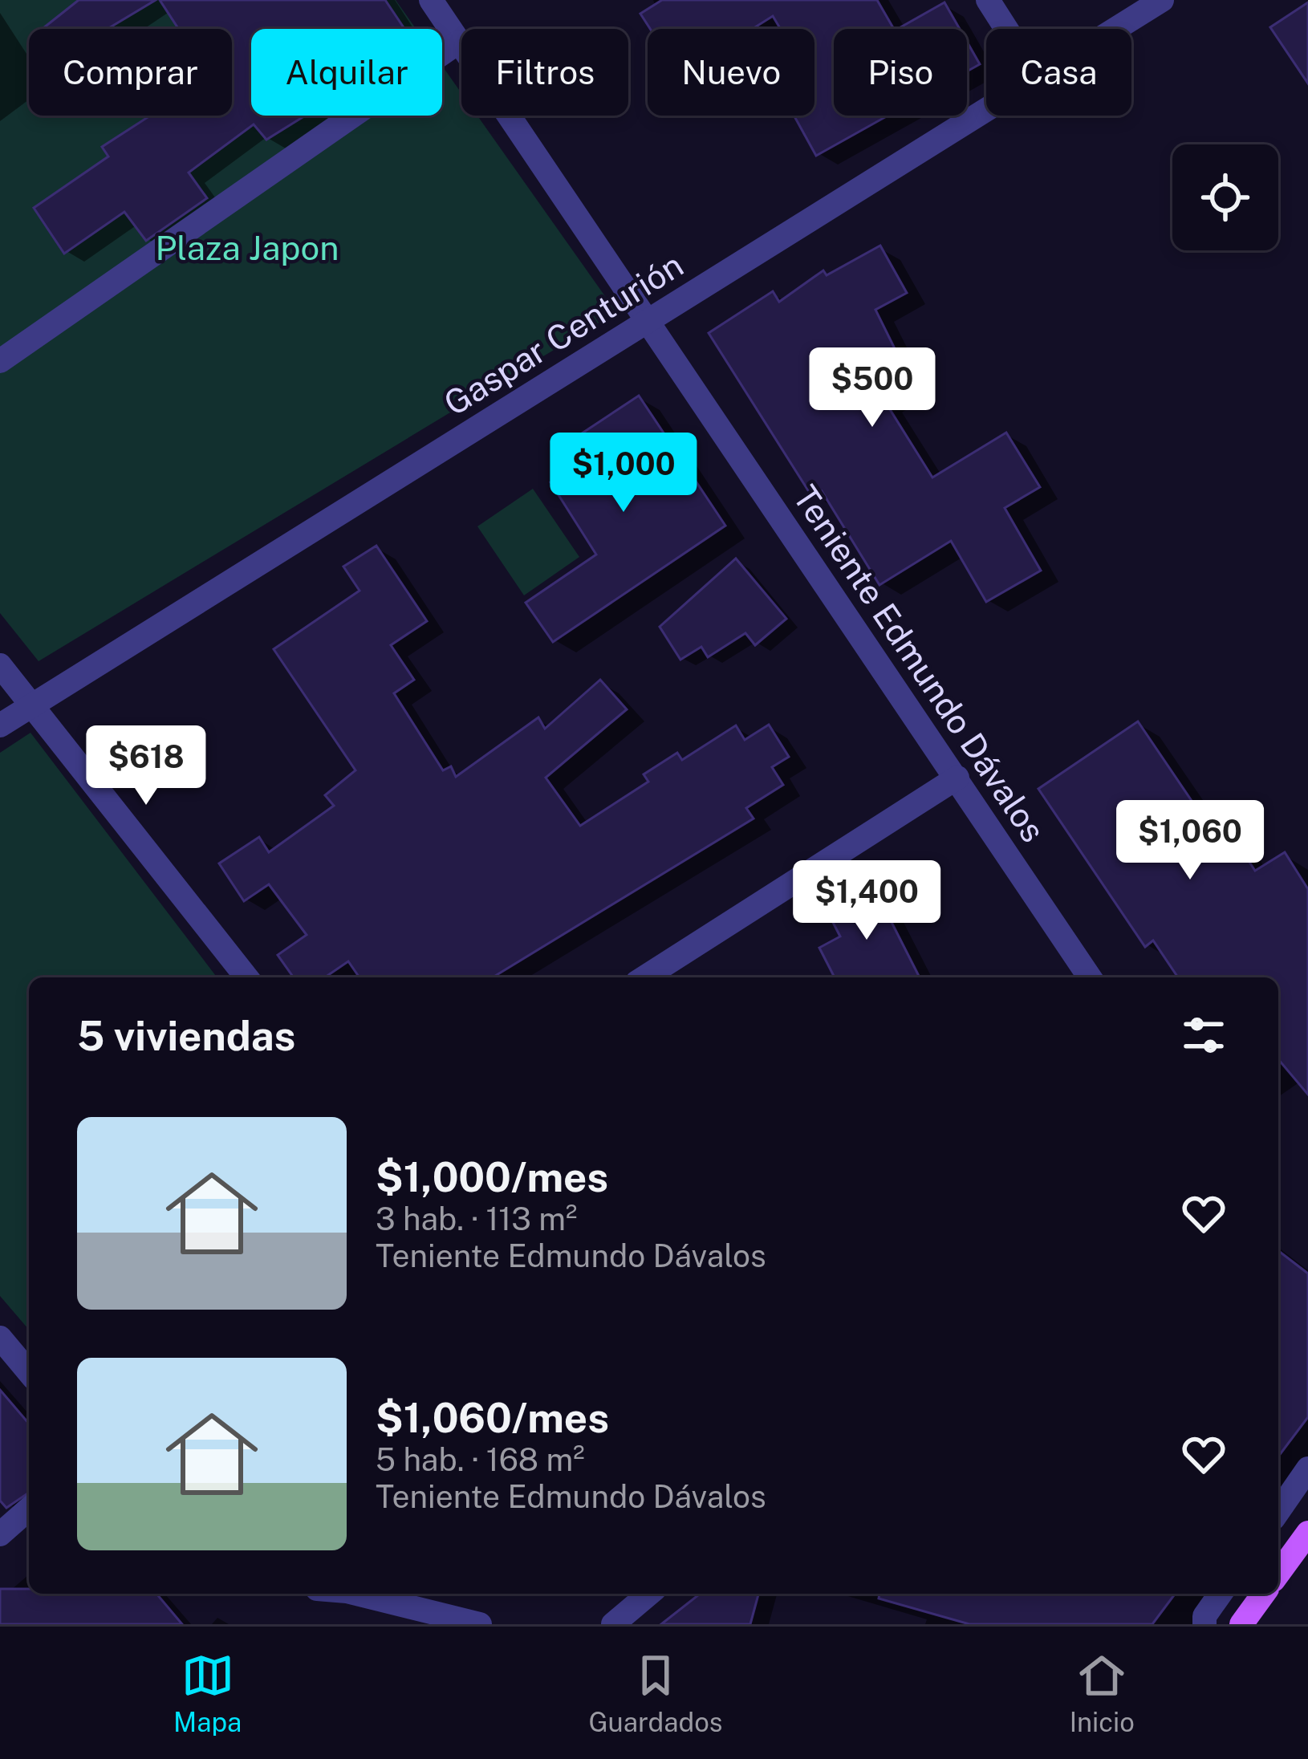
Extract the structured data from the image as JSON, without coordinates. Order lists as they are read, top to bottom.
{
  "streets": {
    "street": ["Gaspar Centurión", "Teniente Edmundo Dávalos"]
  },
  "crossings": [
    ["Gaspar Centurión", "Teniente Edmundo Dávalos"]
  ],
  "parks": ["Plaza Japon"],
  "page": {
    "chip": [
      "Comprar",
      "Alquilar",
      "Filtros",
      "Nuevo",
      "Piso",
      "Casa"
    ],
    "price": [
      "$500",
      "$1,000",
      "$618",
      "$1,060",
      "$1,400"
    ],
    "heading": "5 viviendas",
    "list": [
      {
        "name": "$1,000/mes",
        "note": "3 hab. · 113 m² · Teniente Edmundo Dávalos"
      },
      {
        "name": "$1,060/mes",
        "note": "5 hab. · 168 m² · Teniente Edmundo Dávalos"
      }
    ],
    "tabs": ["Mapa", "Guardados", "Inicio"]
  }
}
